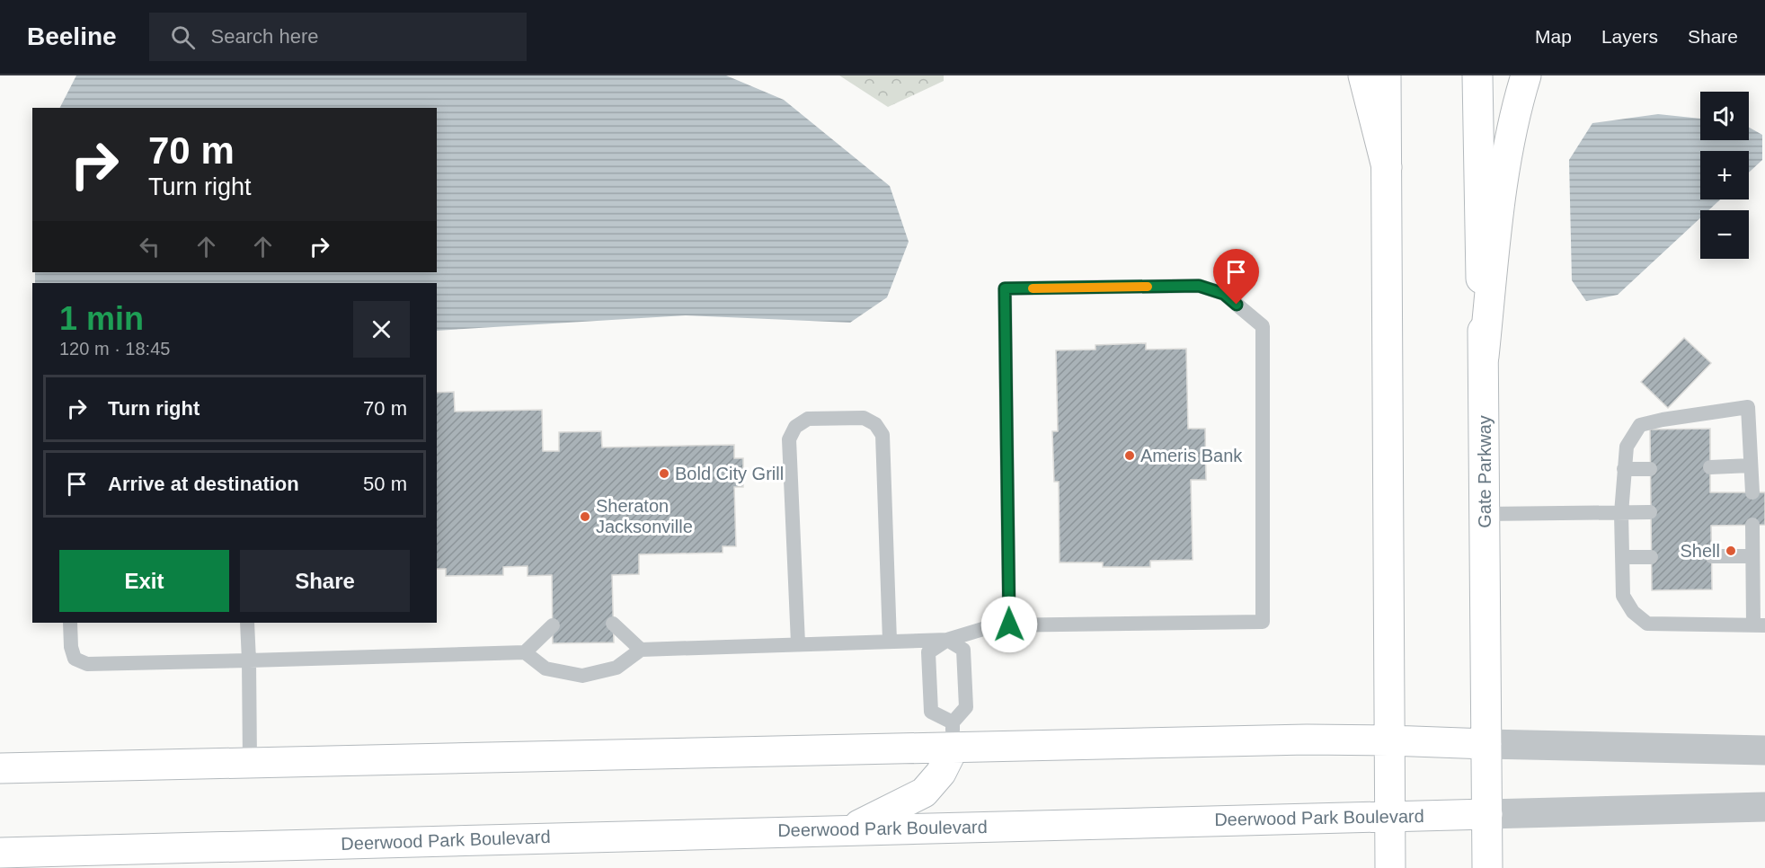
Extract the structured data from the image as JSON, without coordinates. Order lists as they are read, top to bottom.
{
  "streets": {
    "main road": ["Gate Parkway", "Deerwood Park Boulevard"]
  },
  "crossings": [
    ["Gate Parkway", "Deerwood Park Boulevard"]
  ],
  "places": [
    "Ameris Bank",
    "Bold City Grill",
    "Sheraton Jacksonville",
    "Shell"
  ],
  "page": {
    "header": "Beeline",
    "search": "Search here",
    "nav": ["Map", "Layers", "Share"],
    "map_buttons": ["+", "−"],
    "turn": ["70 m", "Turn right"],
    "heading": ["1 min", "120 m · 18:45"],
    "list": [
      {
        "name": "Turn right",
        "value": "70 m"
      },
      {
        "name": "Arrive at destination",
        "value": "50 m"
      }
    ],
    "buttons": ["Exit", "Share"]
  }
}
